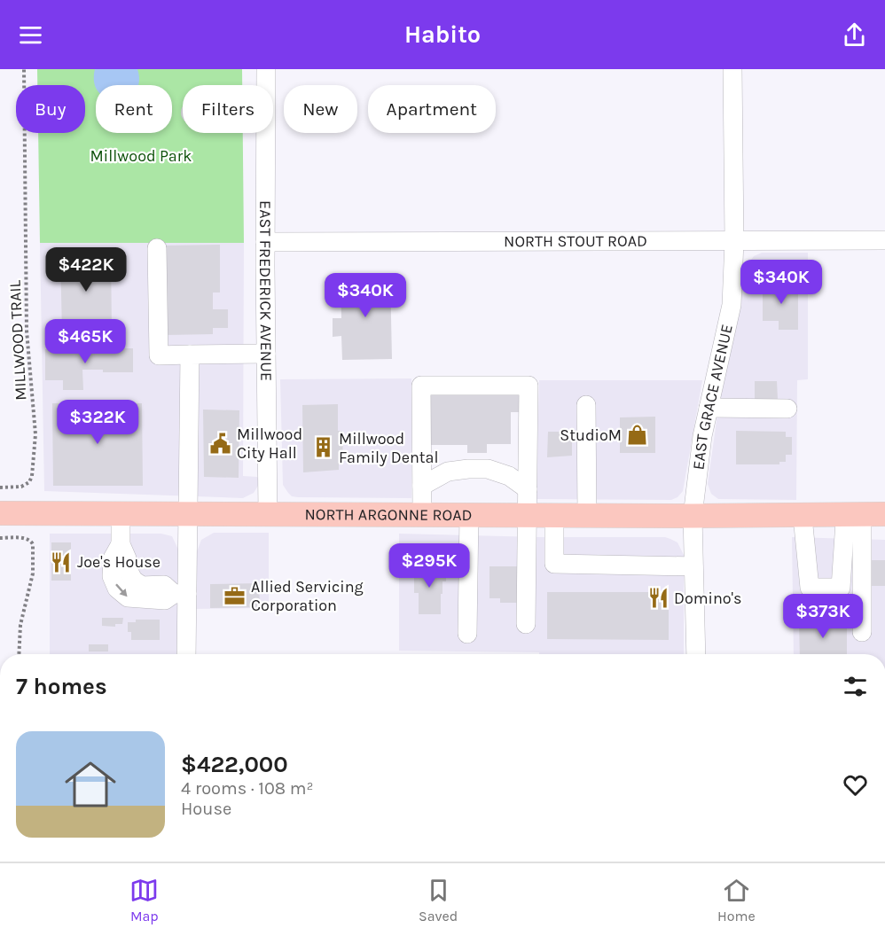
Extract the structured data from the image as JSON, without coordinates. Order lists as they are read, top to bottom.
{
  "streets": {
    "main road": ["NORTH ARGONNE ROAD"],
    "street": ["NORTH STOUT ROAD", "EAST FREDERICK AVENUE", "EAST GRACE AVENUE"],
    "path": ["MILLWOOD TRAIL"]
  },
  "crossings": [
    ["NORTH STOUT ROAD", "EAST FREDERICK AVENUE"],
    ["NORTH STOUT ROAD", "EAST GRACE AVENUE"],
    ["EAST FREDERICK AVENUE", "NORTH ARGONNE ROAD"],
    ["EAST GRACE AVENUE", "NORTH ARGONNE ROAD"]
  ],
  "parks": ["Millwood Park"],
  "places": {
    "shop": ["StudioM"],
    "public building": ["Millwood City Hall"],
    "building": ["Millwood Family Dental"],
    "restaurant": ["Joe's House", "Domino's"],
    "office": ["Allied Servicing Corporation"]
  },
  "page": {
    "header": "Habito",
    "chip": [
      "Buy",
      "Rent",
      "Filters",
      "New",
      "Apartment"
    ],
    "price": [
      "$422K",
      "$340K",
      "$340K",
      "$465K",
      "$322K",
      "$295K",
      "$373K"
    ],
    "heading": "7 homes",
    "list": [
      {
        "name": "$422,000",
        "note": "4 rooms · 108 m² · House"
      }
    ],
    "tabs": ["Map", "Saved", "Home"]
  }
}
